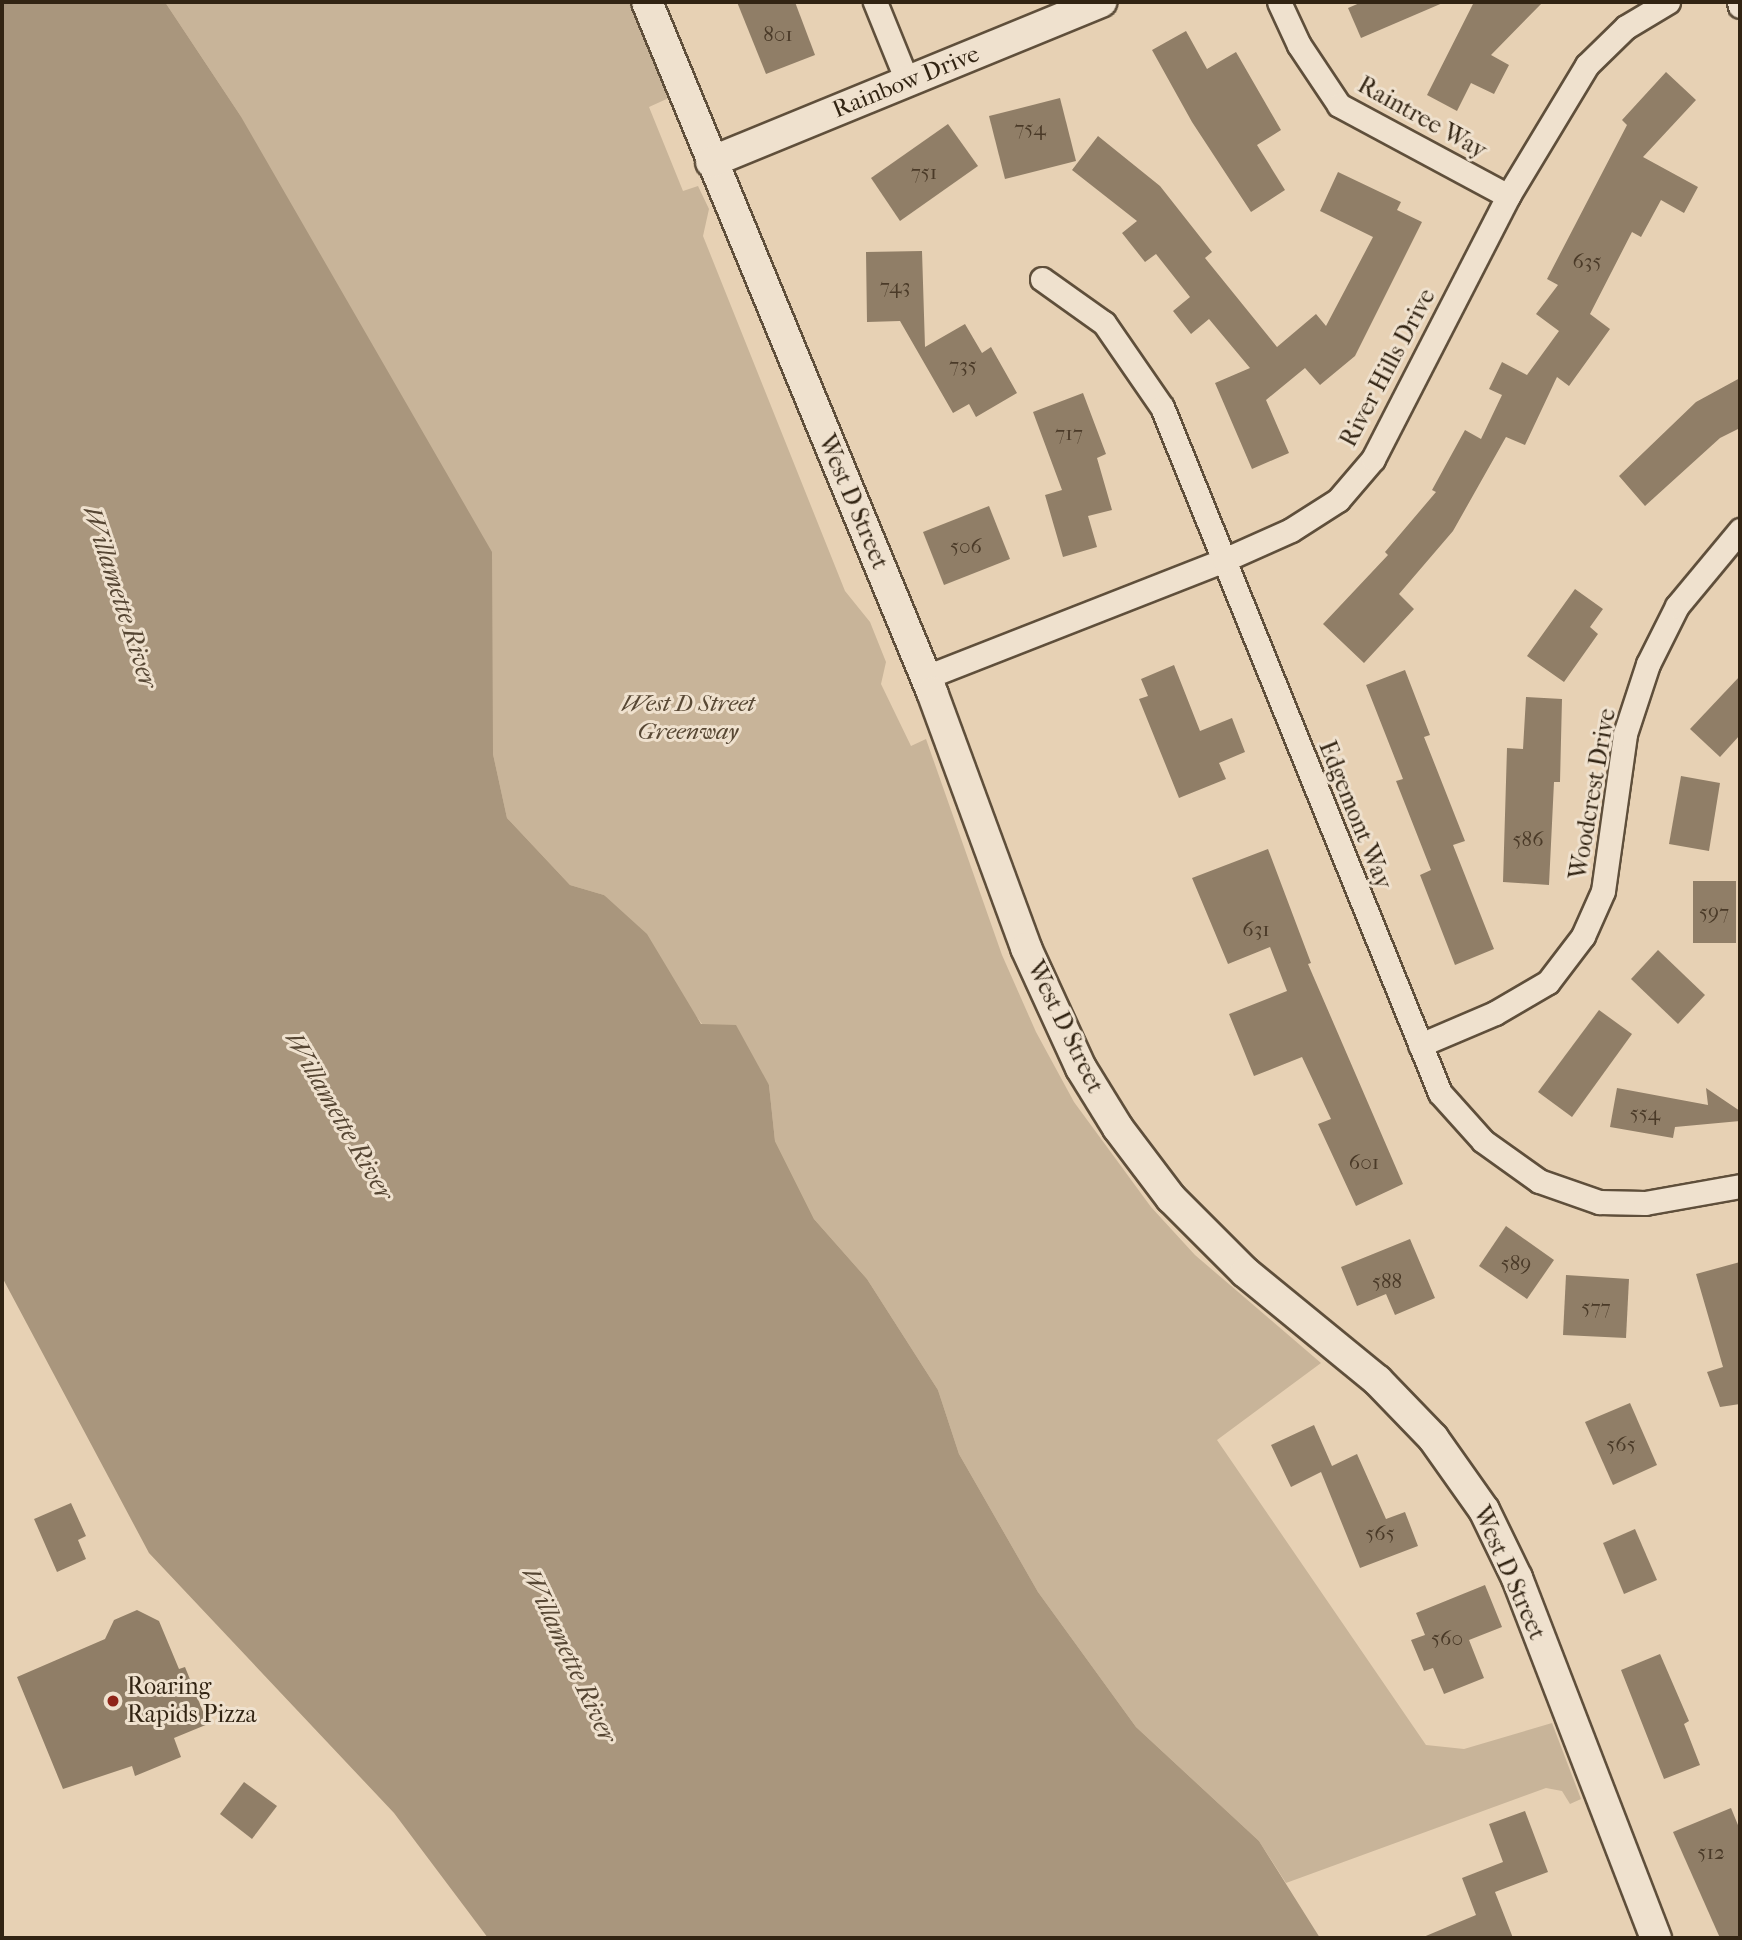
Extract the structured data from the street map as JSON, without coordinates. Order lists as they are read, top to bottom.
{
  "streets": {
    "street": [
      "Rainbow Drive",
      "Raintree Way",
      "River Hills Drive",
      "West D Street",
      "Woodcrest Drive",
      "Edgemont Way"
    ]
  },
  "crossings": [
    ["Rainbow Drive", "West D Street"],
    ["Raintree Way", "River Hills Drive"],
    ["River Hills Drive", "West D Street"],
    ["River Hills Drive", "Edgemont Way"],
    ["Woodcrest Drive", "Edgemont Way"]
  ],
  "water": ["Willamette River"],
  "parks": ["West D Street Greenway"],
  "places": ["Roaring Rapids Pizza"],
  "house_numbers": [
    "801",
    "754",
    "751",
    "635",
    "743",
    "735",
    "717",
    "506",
    "586",
    "597",
    "631",
    "554",
    "601",
    "589",
    "588",
    "577",
    "565",
    "565",
    "560",
    "512"
  ]
}
